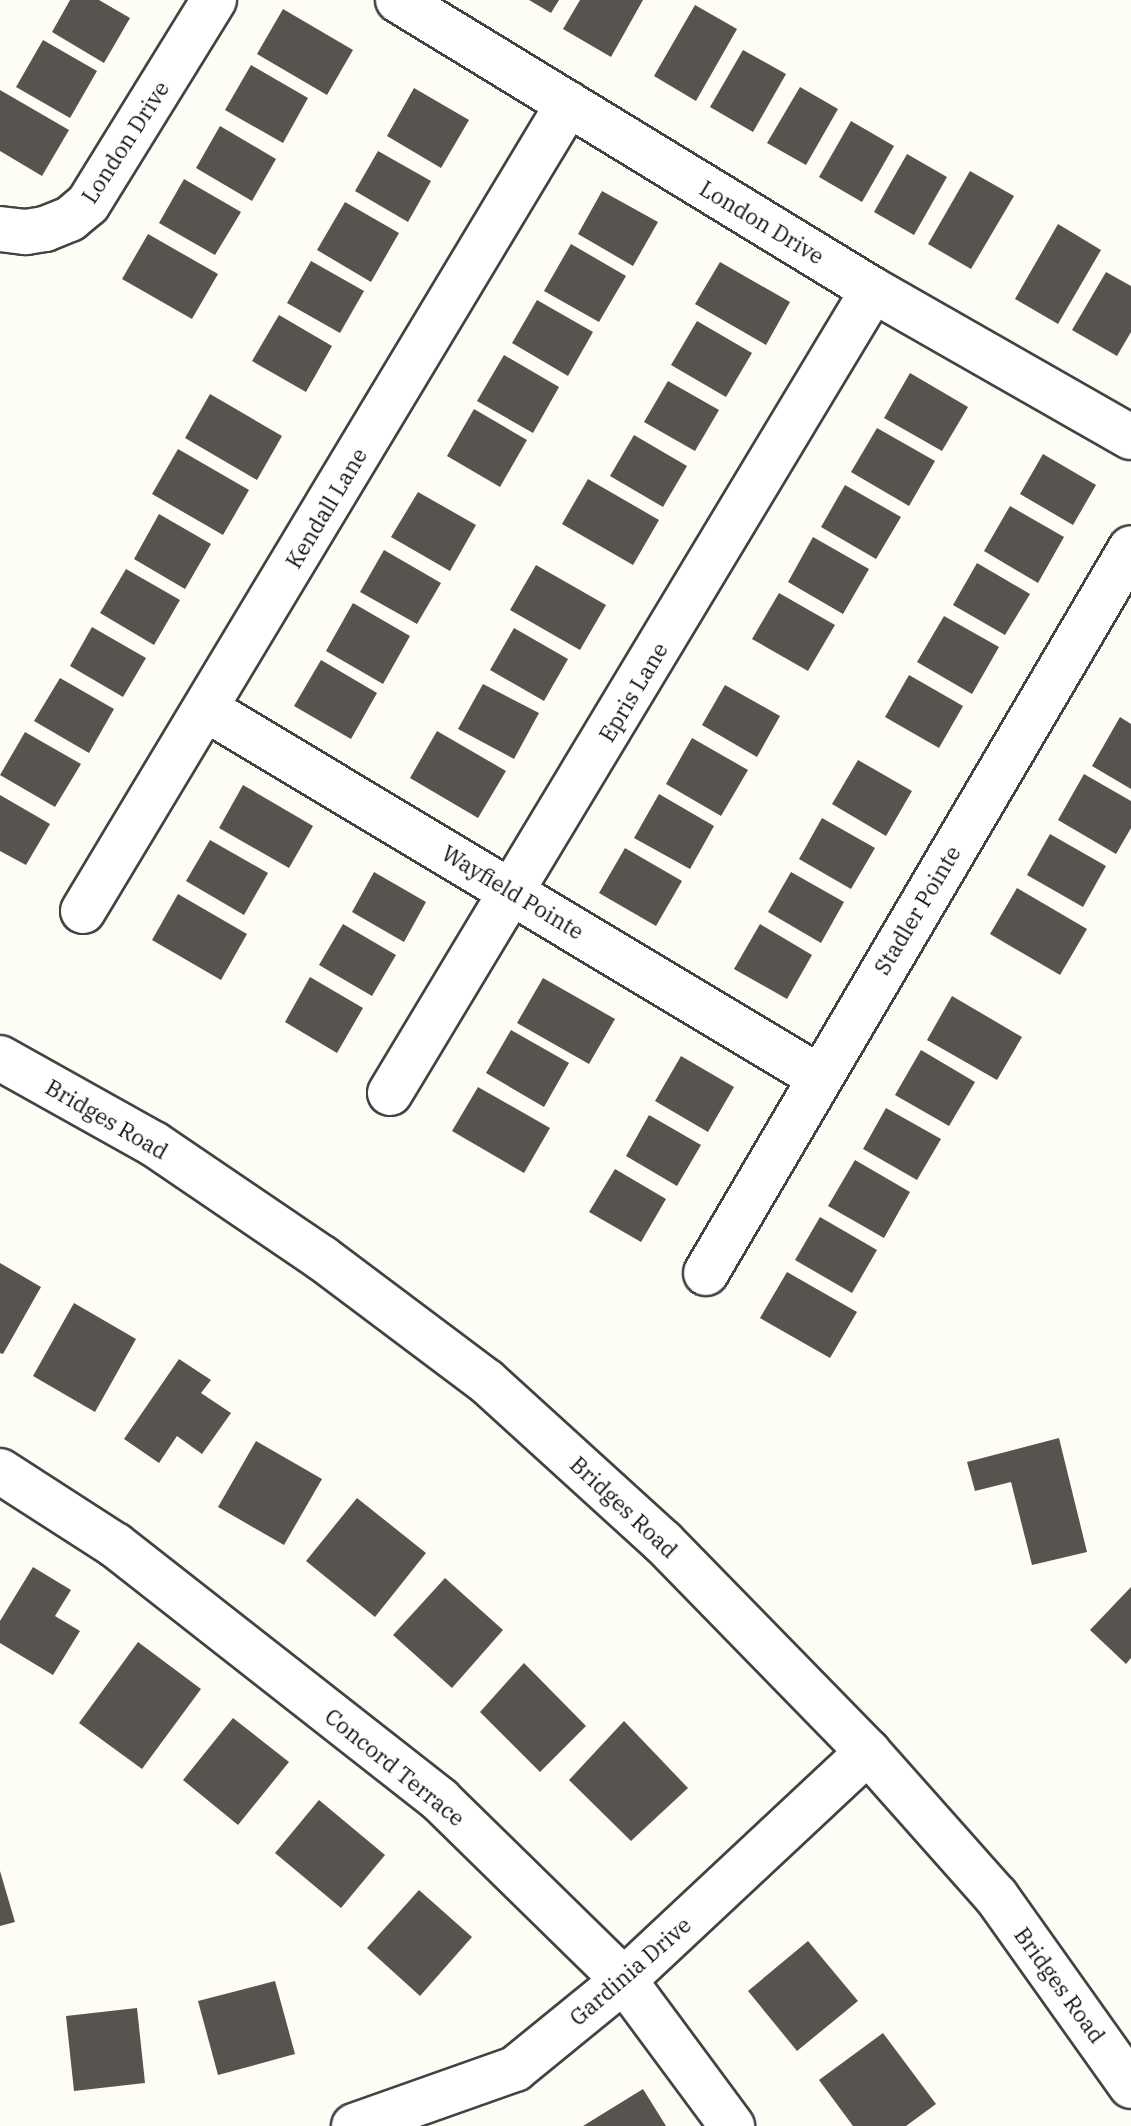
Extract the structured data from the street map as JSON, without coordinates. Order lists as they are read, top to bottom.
{
  "streets": {
    "street": [
      "London Drive",
      "Kendall Lane",
      "Epris Lane",
      "Wayfield Pointe",
      "Stadler Pointe",
      "Bridges Road",
      "Concord Terrace",
      "Gardinia Drive"
    ]
  },
  "crossings": [
    ["London Drive", "Kendall Lane"],
    ["London Drive", "Epris Lane"],
    ["Kendall Lane", "Wayfield Pointe"],
    ["Epris Lane", "Wayfield Pointe"],
    ["Wayfield Pointe", "Stadler Pointe"],
    ["Bridges Road", "Gardinia Drive"],
    ["Concord Terrace", "Gardinia Drive"]
  ]
}
